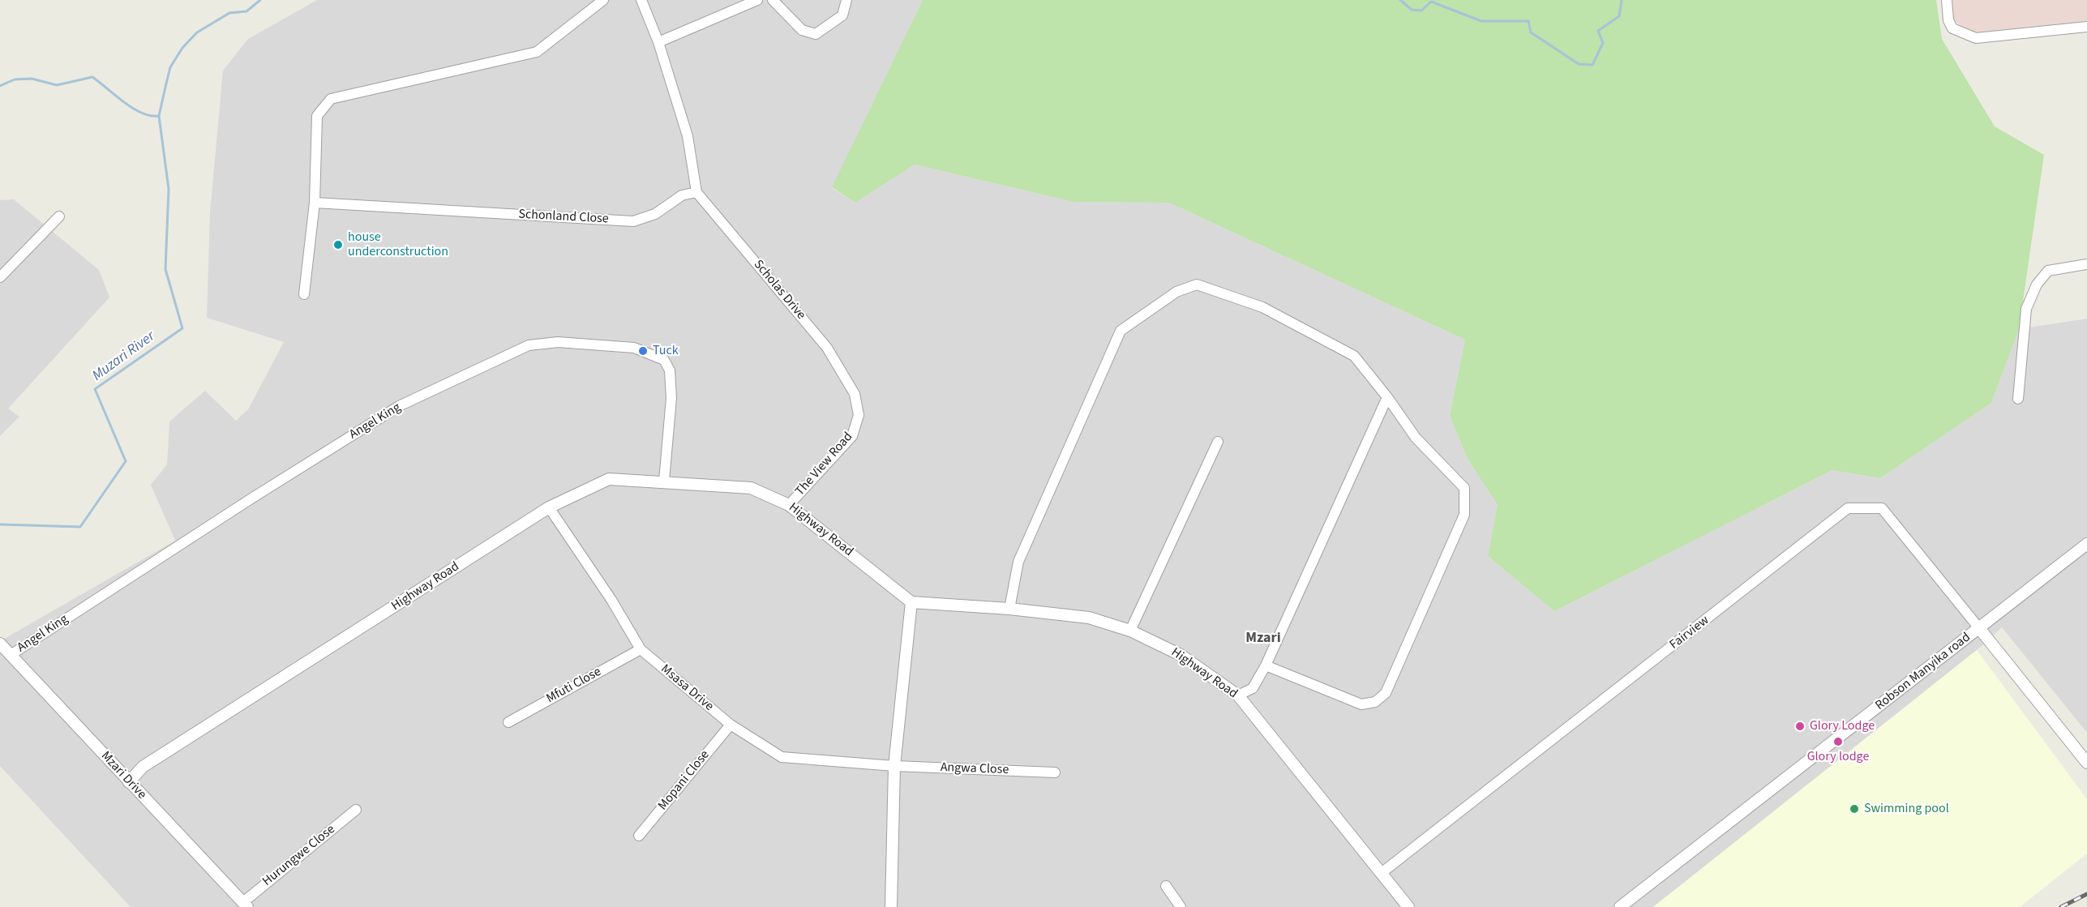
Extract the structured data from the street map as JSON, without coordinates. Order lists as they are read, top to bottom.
{
  "streets": {
    "street": [
      "Schonland Close",
      "Scholas Drive",
      "Angel King",
      "The View Road",
      "Highway Road",
      "Fairview",
      "Robson Manyika road",
      "Mfuti Close",
      "Msasa Drive",
      "Angwa Close",
      "Mzari Drive",
      "Mopani Close",
      "Hurungwe Close"
    ]
  },
  "crossings": [
    ["Schonland Close", "Scholas Drive"],
    ["Scholas Drive", "The View Road"],
    ["Angel King", "Highway Road"],
    ["Angel King", "Mzari Drive"],
    ["The View Road", "Highway Road"],
    ["Highway Road", "Fairview"],
    ["Highway Road", "Msasa Drive"],
    ["Highway Road", "Mzari Drive"],
    ["Fairview", "Robson Manyika road"],
    ["Mfuti Close", "Msasa Drive"],
    ["Msasa Drive", "Angwa Close"],
    ["Msasa Drive", "Mopani Close"],
    ["Mzari Drive", "Hurungwe Close"]
  ],
  "districts": ["Mzari"],
  "water": ["Muzari River"],
  "places": [
    "house underconstruction",
    "Tuck",
    "Glory Lodge",
    "Glory lodge",
    "Swimming pool"
  ]
}
